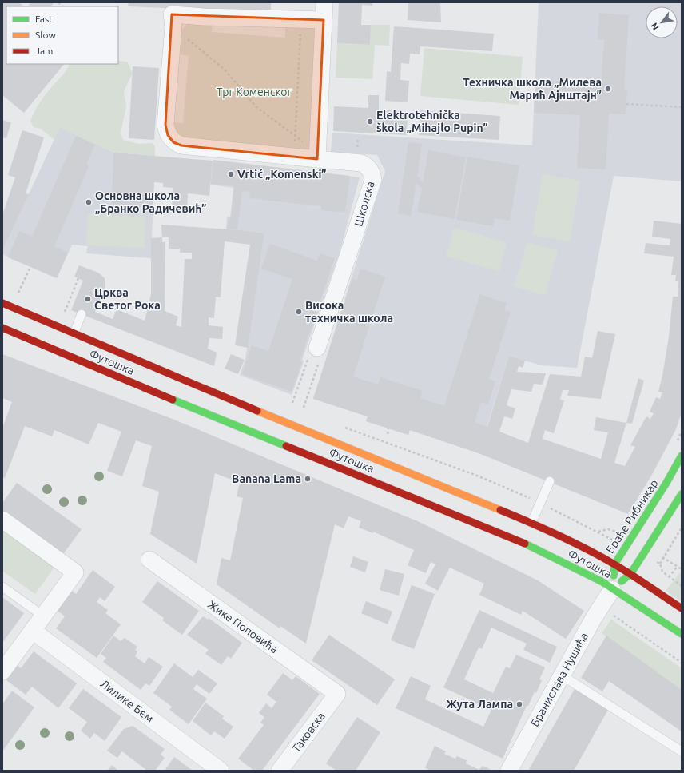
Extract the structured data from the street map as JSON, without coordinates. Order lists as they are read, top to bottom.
{
  "streets": {
    "main road": ["Футошка", "Браће Рибникар"],
    "street": [
      "Школска",
      "Жике Поповића",
      "Бранислава Нушића",
      "Лилике Бем",
      "Таковска"
    ]
  },
  "crossings": [
    ["Футошка", "Браће Рибникар"],
    ["Футошка", "Бранислава Нушића"],
    ["Браће Рибникар", "Бранислава Нушића"],
    ["Жике Поповића", "Таковска"]
  ],
  "parks": ["Трг Коменског"],
  "places": [
    "Техничка школа „Милева Марић Ајнштајн”",
    "Elektrotehnička škola „Mihajlo Pupin”",
    "Vrtić „Komenski”",
    "Основна школа „Бранко Радичевић”",
    "Црква Светог Рока",
    "Висока техничка школа",
    "Banana Lama",
    "Жута Лампа"
  ],
  "legend": ["Fast", "Slow", "Jam"],
  "north": "bottom left"
}
